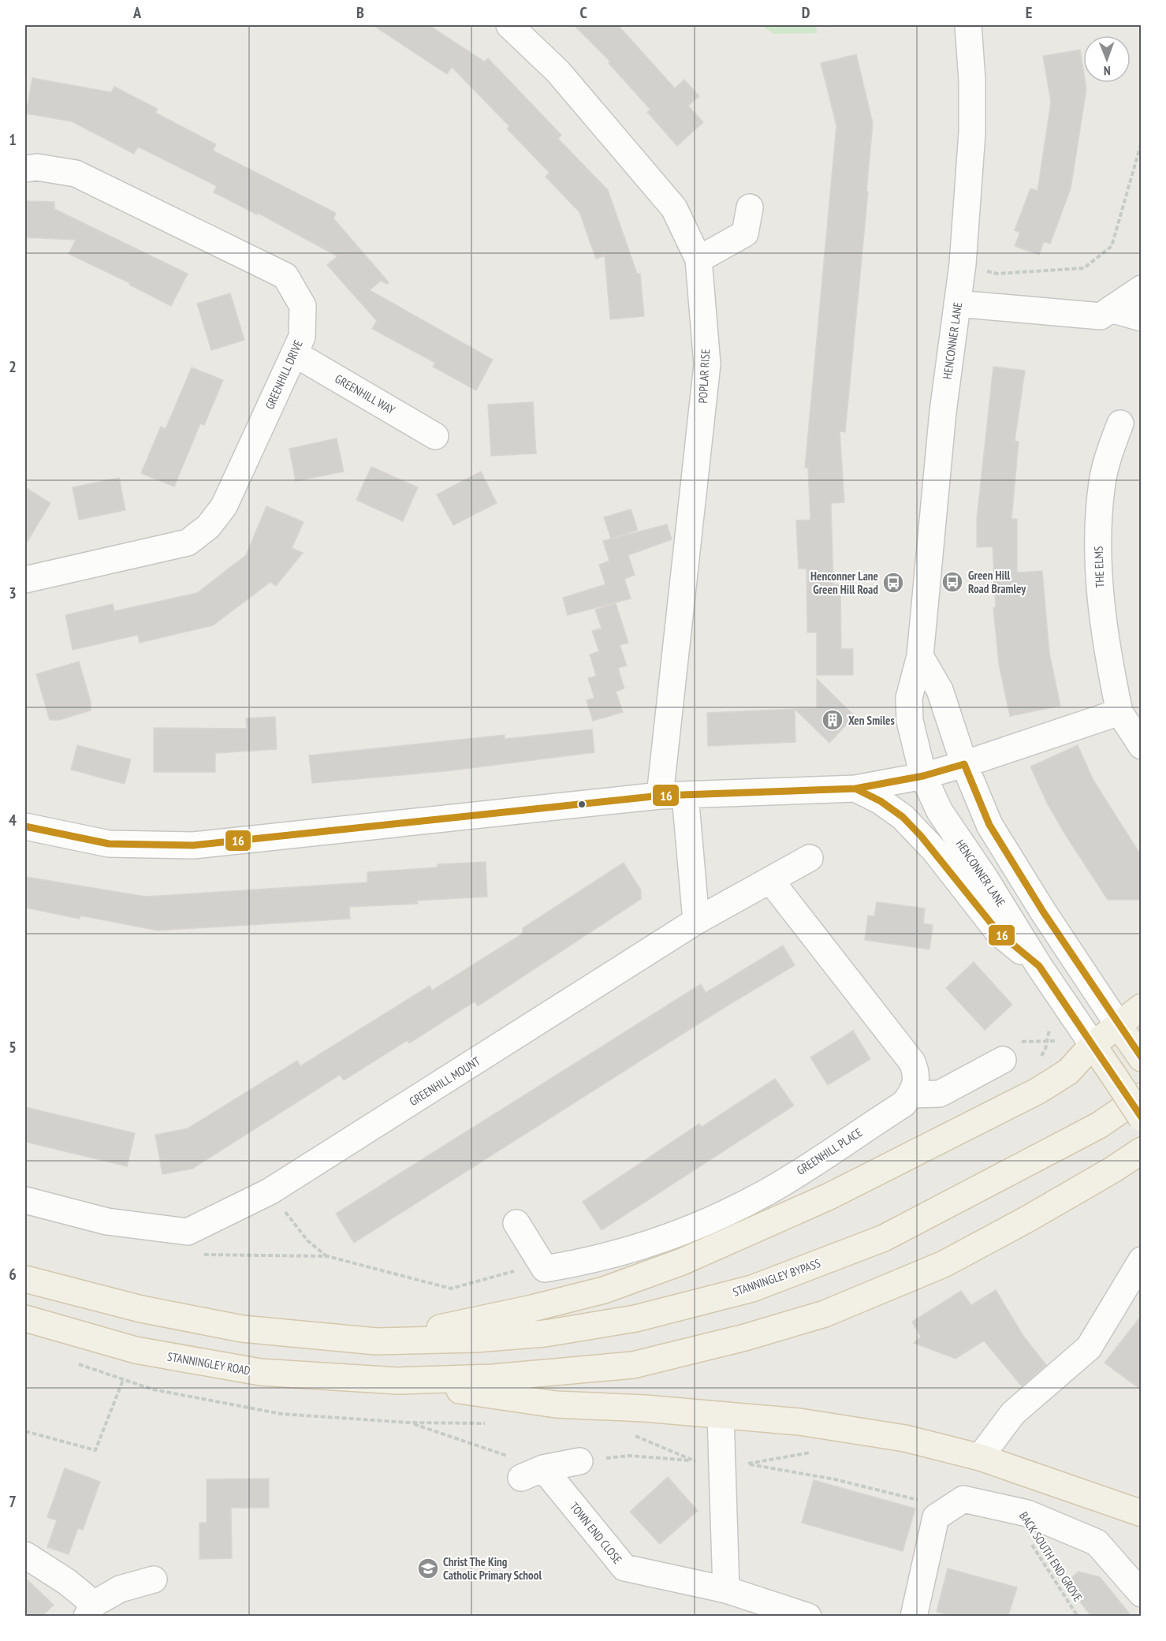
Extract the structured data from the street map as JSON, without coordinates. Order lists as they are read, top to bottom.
{
  "streets": {
    "main road": ["HENCONNER LANE", "STANNINGLEY BYPASS", "STANNINGLEY ROAD"],
    "street": [
      "GREENHILL DRIVE",
      "POPLAR RISE",
      "GREENHILL WAY",
      "THE ELMS",
      "GREENHILL MOUNT",
      "GREENHILL PLACE",
      "TOWN END CLOSE"
    ],
    "path": ["BACK SOUTH END GROVE"]
  },
  "crossings": [
    ["GREENHILL DRIVE", "GREENHILL WAY"]
  ],
  "places": {
    "bus stop": ["Green Hill Road Bramley", "Henconner Lane Green Hill Road"],
    "building": ["Xen Smiles"],
    "school or university": ["Christ The King Catholic Primary School"]
  },
  "lines": ["transit line 16"],
  "north": "bottom",
  "grid": {
    "columns": [
      "A",
      "B",
      "C",
      "D",
      "E"
    ],
    "rows": [
      "1",
      "2",
      "3",
      "4",
      "5",
      "6",
      "7"
    ]
  }
}
